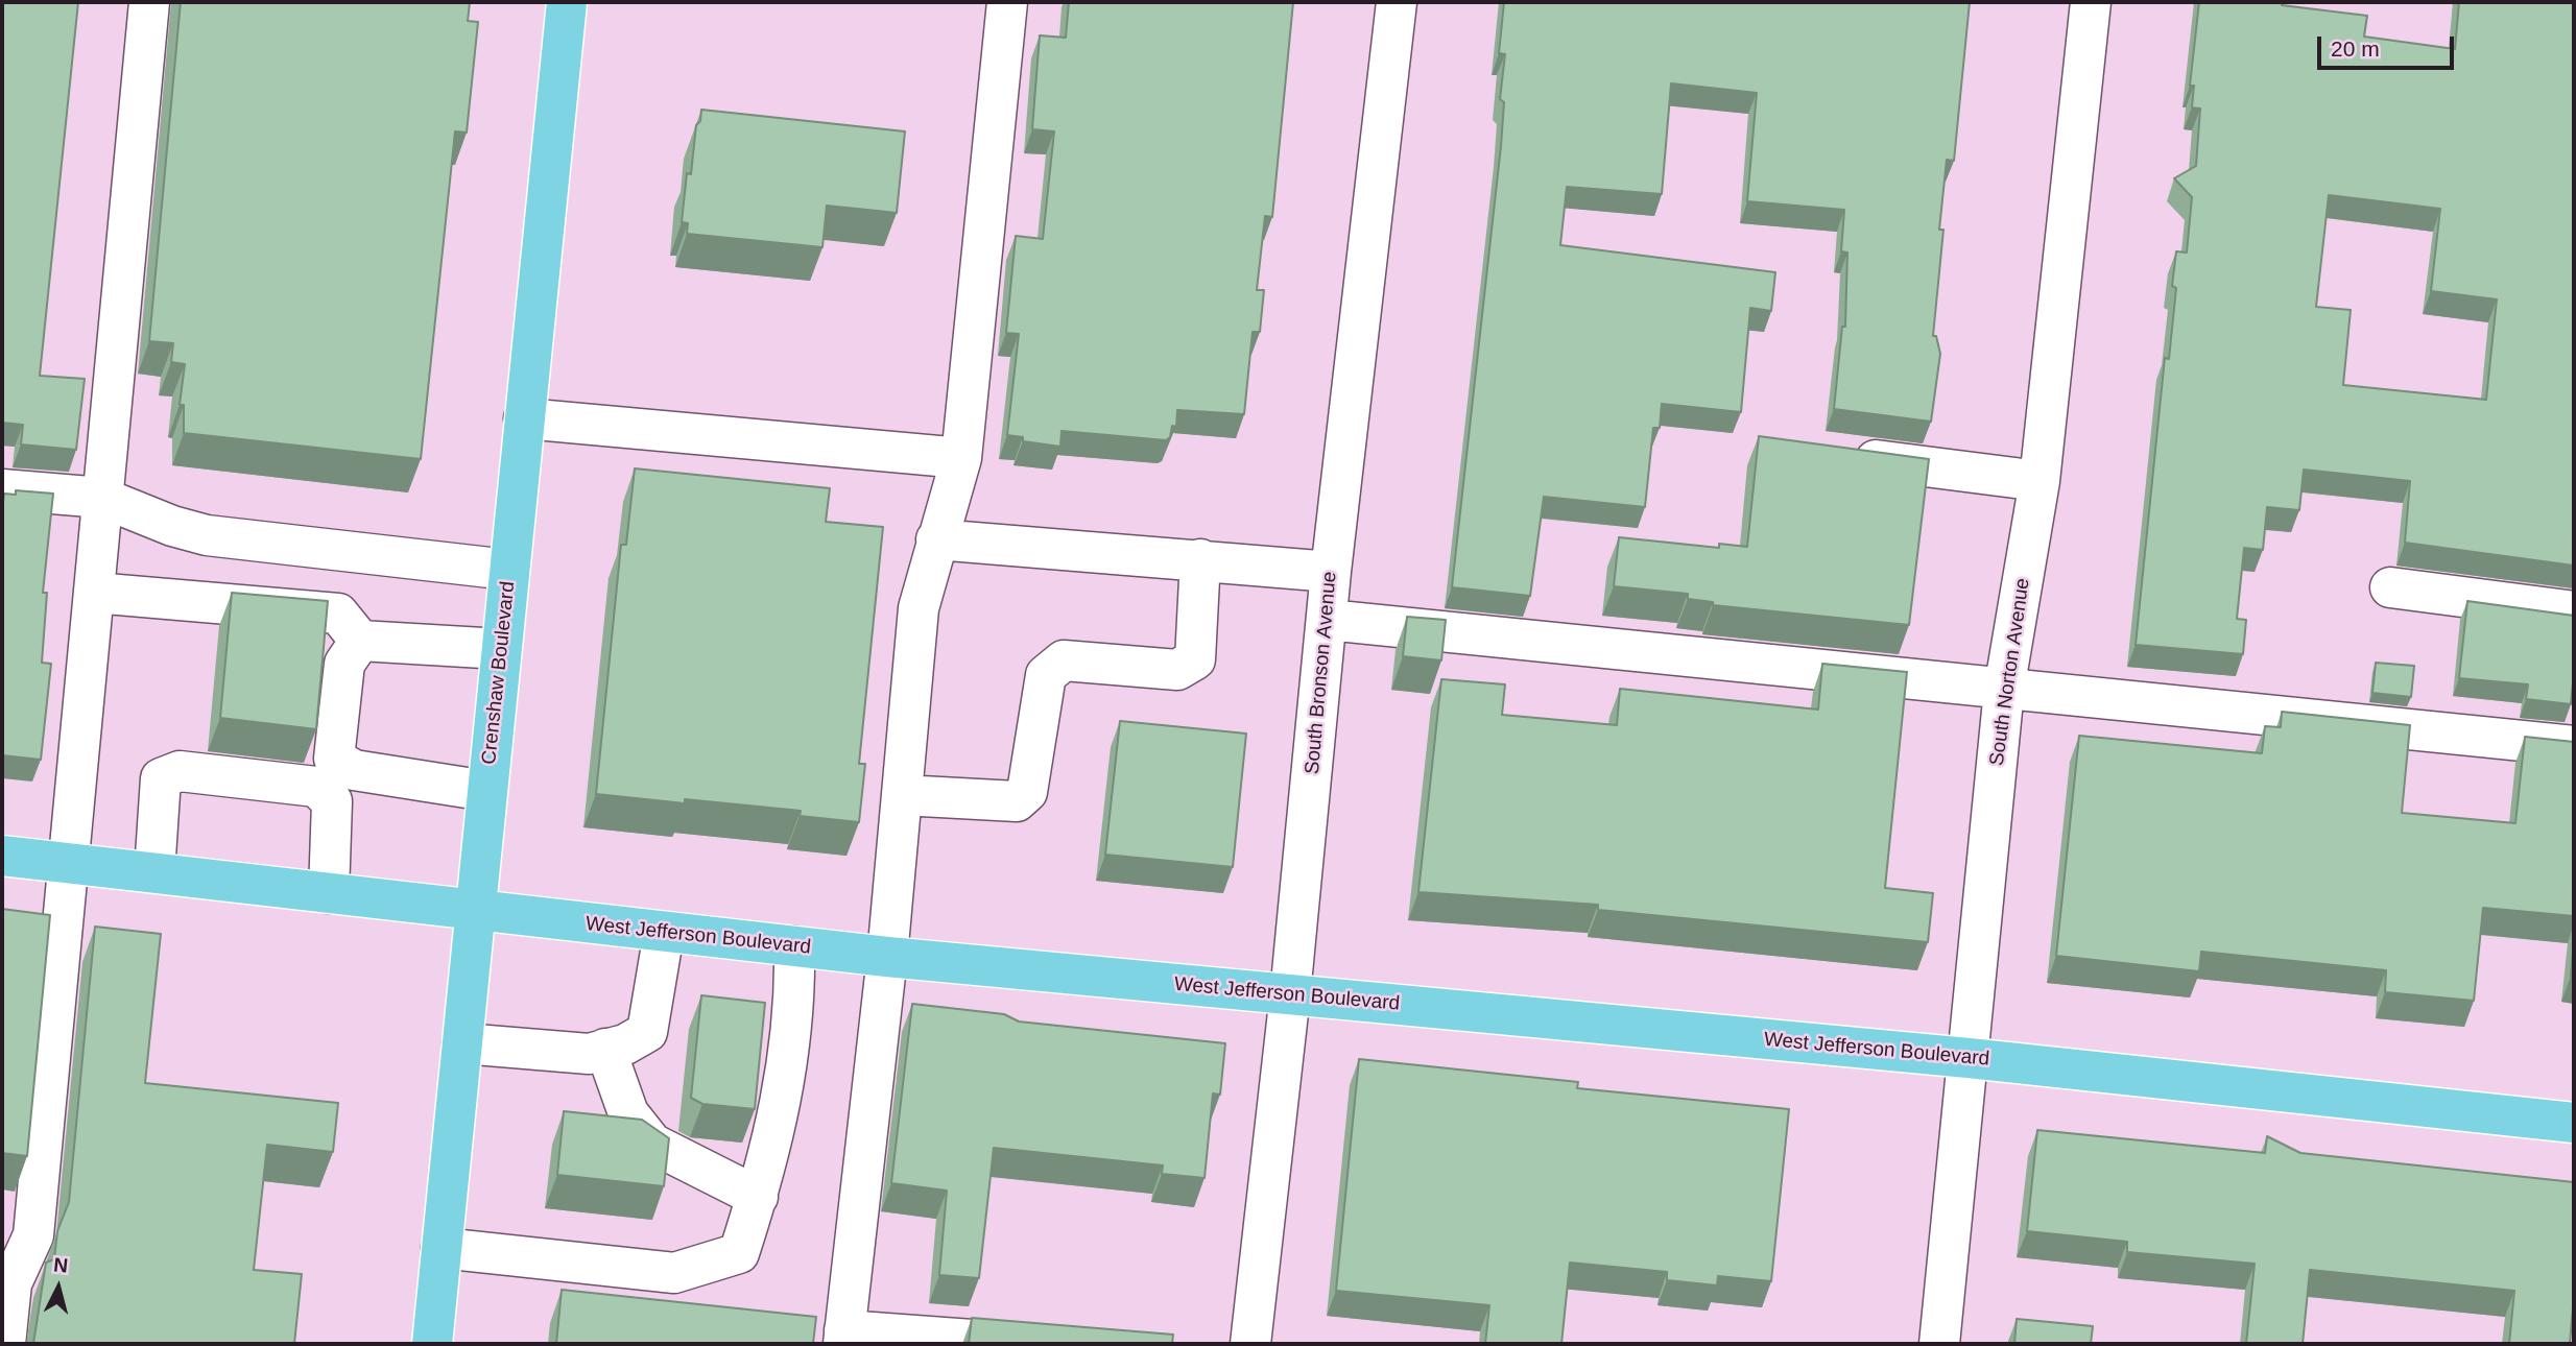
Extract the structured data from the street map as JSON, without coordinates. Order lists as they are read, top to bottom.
{
  "streets": {
    "main road": ["Crenshaw Boulevard", "West Jefferson Boulevard"],
    "street": ["South Norton Avenue", "South Bronson Avenue"]
  },
  "crossings": [
    ["South Norton Avenue", "West Jefferson Boulevard"],
    ["Crenshaw Boulevard", "West Jefferson Boulevard"],
    ["South Bronson Avenue", "West Jefferson Boulevard"]
  ],
  "scale_bar": "20 m",
  "north": "top"
}
